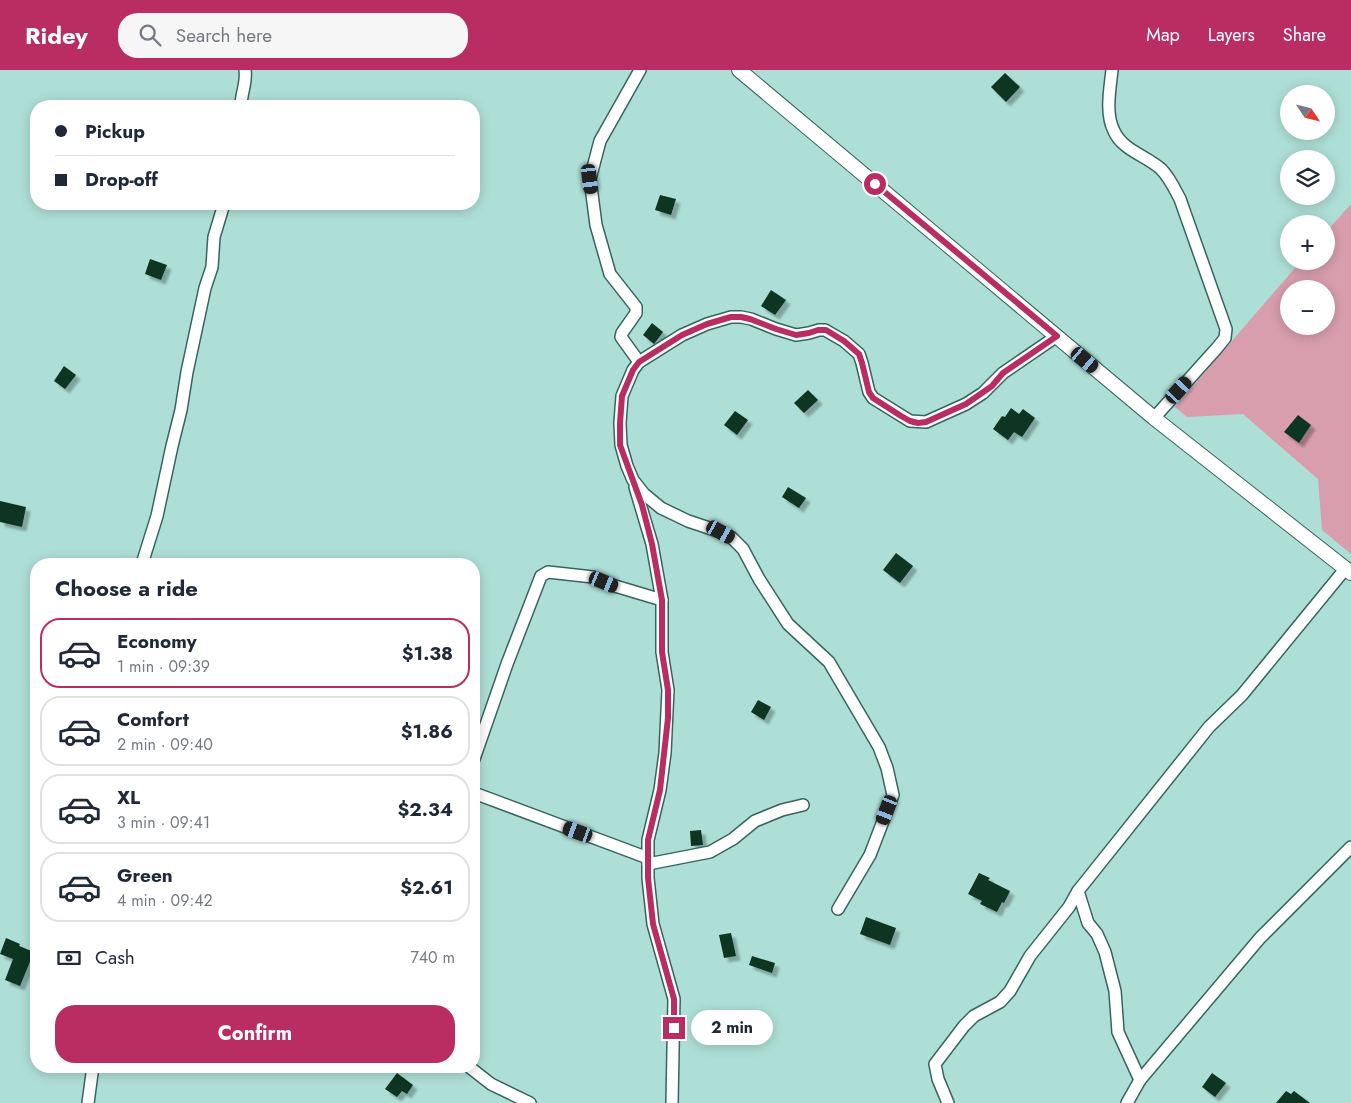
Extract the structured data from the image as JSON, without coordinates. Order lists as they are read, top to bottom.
{
  "north": "bottom right",
  "page": {
    "header": "Ridey",
    "search": "Search here",
    "nav": ["Map", "Layers", "Share"],
    "map_buttons": ["+", "−"],
    "banner": ["Pickup", "Drop-off"],
    "heading": "Choose a ride",
    "list": [
      {
        "name": "Economy",
        "note": "1 min · 09:39",
        "value": "$1.38"
      },
      {
        "name": "Comfort",
        "note": "2 min · 09:40",
        "value": "$1.86"
      },
      {
        "name": "XL",
        "note": "3 min · 09:41",
        "value": "$2.34"
      },
      {
        "name": "Green",
        "note": "4 min · 09:42",
        "value": "$2.61"
      }
    ],
    "pay": ["Cash", "740 m"],
    "buttons": "Confirm",
    "bubble": "2 min"
  }
}
